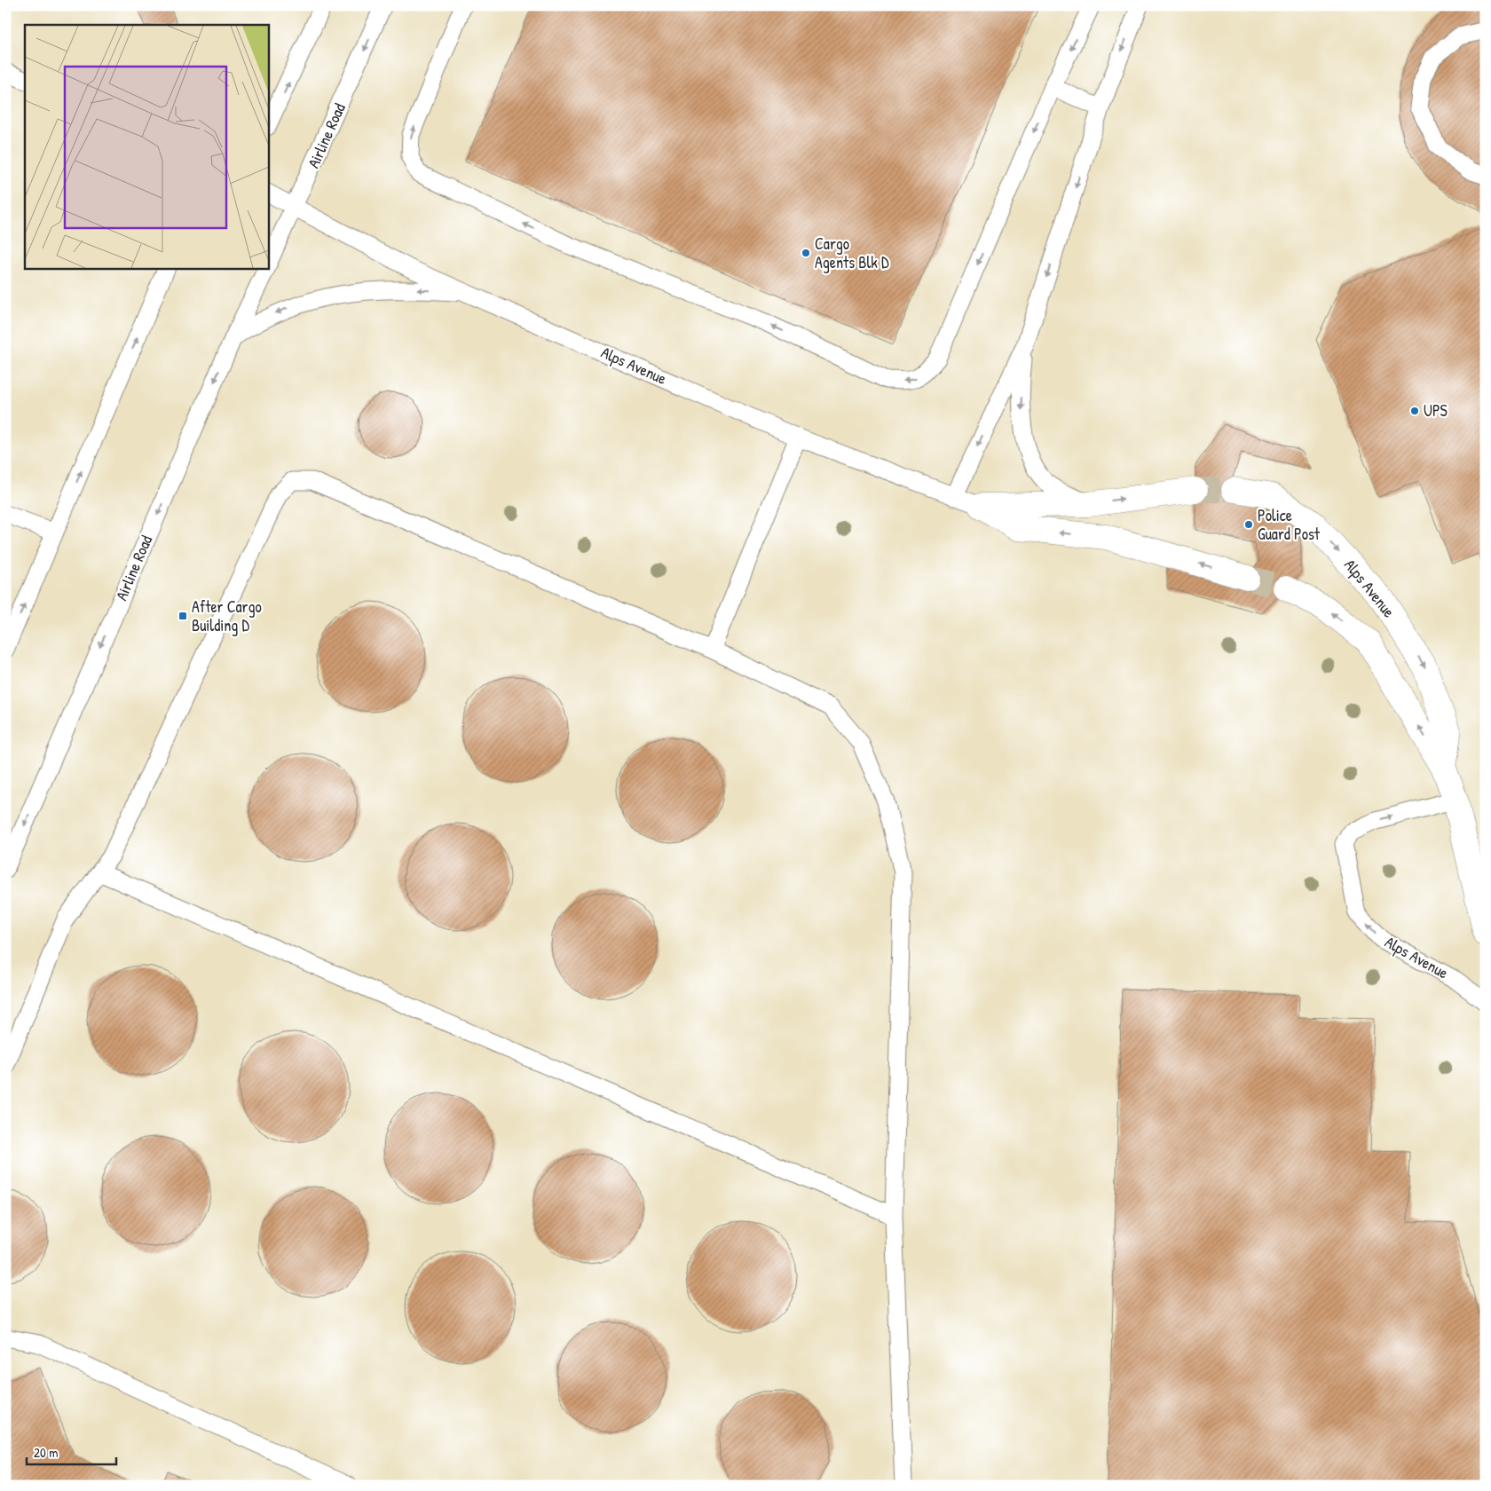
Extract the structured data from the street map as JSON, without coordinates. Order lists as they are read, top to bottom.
{
  "streets": {
    "street": ["Alps Avenue"],
    "lane": ["Airline Road"]
  },
  "crossings": [
    ["Airline Road", "Alps Avenue"]
  ],
  "places": {
    "other": ["Cargo Agents Blk D", "UPS", "Police Guard Post"],
    "transit": ["After Cargo Building D"]
  },
  "scale_bar": "20 m"
}
